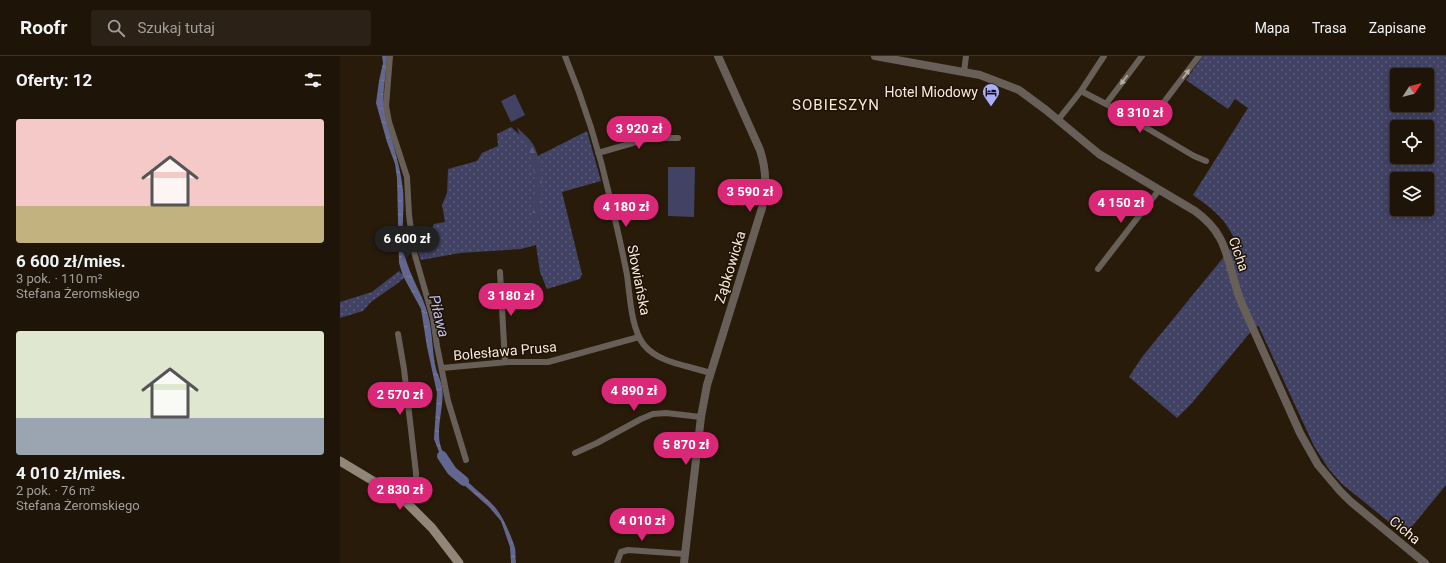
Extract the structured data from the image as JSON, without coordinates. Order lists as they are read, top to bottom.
{
  "streets": {
    "street": [
      "Cicha",
      "Ząbkowicka",
      "Słowiańska",
      "Bolesława Prusa"
    ]
  },
  "crossings": [
    ["Ząbkowicka", "Słowiańska"],
    ["Słowiańska", "Bolesława Prusa"]
  ],
  "districts": ["SOBIESZYN"],
  "water": ["Piława"],
  "places": {
    "hotel": ["Hotel Miodowy"]
  },
  "north": "top right",
  "page": {
    "header": "Roofr",
    "search": "Szukaj tutaj",
    "nav": ["Mapa", "Trasa", "Zapisane"],
    "heading": "Oferty: 12",
    "price": [
      "8 310 zł",
      "3 920 zł",
      "3 590 zł",
      "4 150 zł",
      "4 180 zł",
      "6 600 zł",
      "3 180 zł",
      "4 890 zł",
      "2 570 zł",
      "5 870 zł",
      "2 830 zł",
      "4 010 zł"
    ],
    "list": [
      {
        "name": "6 600 zł/mies.",
        "note": "3 pok. · 110 m² · Stefana Żeromskiego"
      },
      {
        "name": "4 010 zł/mies.",
        "note": "2 pok. · 76 m² · Stefana Żeromskiego"
      }
    ]
  }
}
